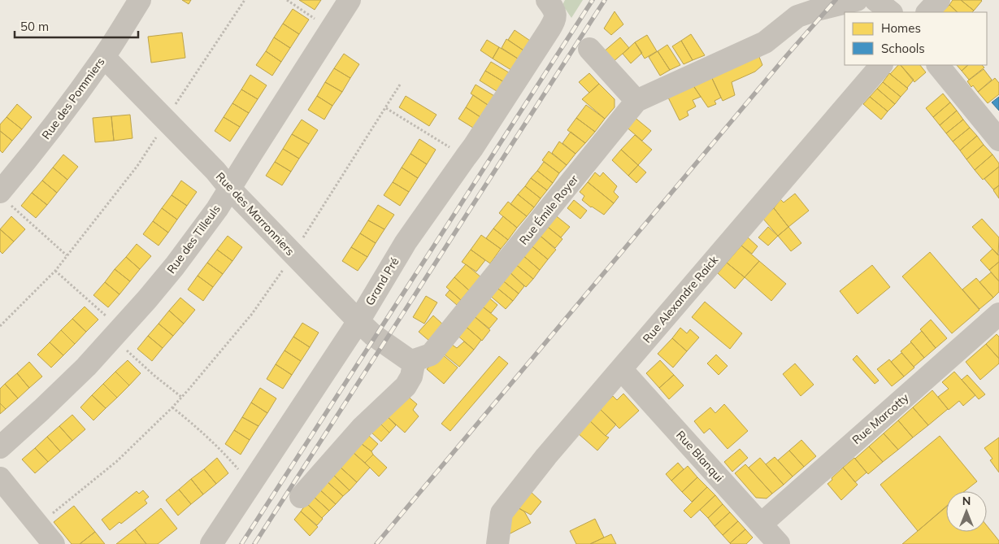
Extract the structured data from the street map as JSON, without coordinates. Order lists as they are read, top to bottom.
{
  "streets": {
    "street": [
      "Rue des Pommiers",
      "Rue Émile Royer",
      "Rue des Marronniers",
      "Rue des Tilleuls",
      "Grand Pré",
      "Rue Alexandre Raick",
      "Rue Marcotty",
      "Rue Blanqui"
    ]
  },
  "crossings": [
    ["Rue des Pommiers", "Rue des Marronniers"],
    ["Rue Émile Royer", "Rue des Marronniers"],
    ["Rue des Marronniers", "Rue des Tilleuls"],
    ["Rue des Marronniers", "Grand Pré"],
    ["Rue Alexandre Raick", "Rue Blanqui"],
    ["Rue Marcotty", "Rue Blanqui"]
  ],
  "legend": ["Homes", "Schools"],
  "scale_bar": "50 m",
  "north": "top"
}
